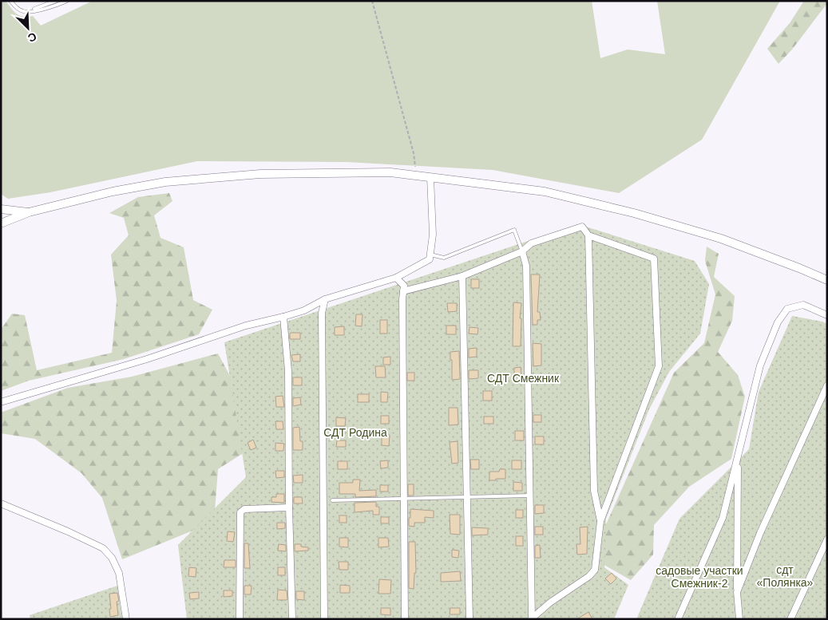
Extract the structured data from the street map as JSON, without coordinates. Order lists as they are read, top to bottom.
{
  "parks": [
    "СДТ Смежник",
    "СДТ Родина",
    "сдт «Полянка»",
    "садовые участки Смежник-2"
  ],
  "north": "bottom right"
}
